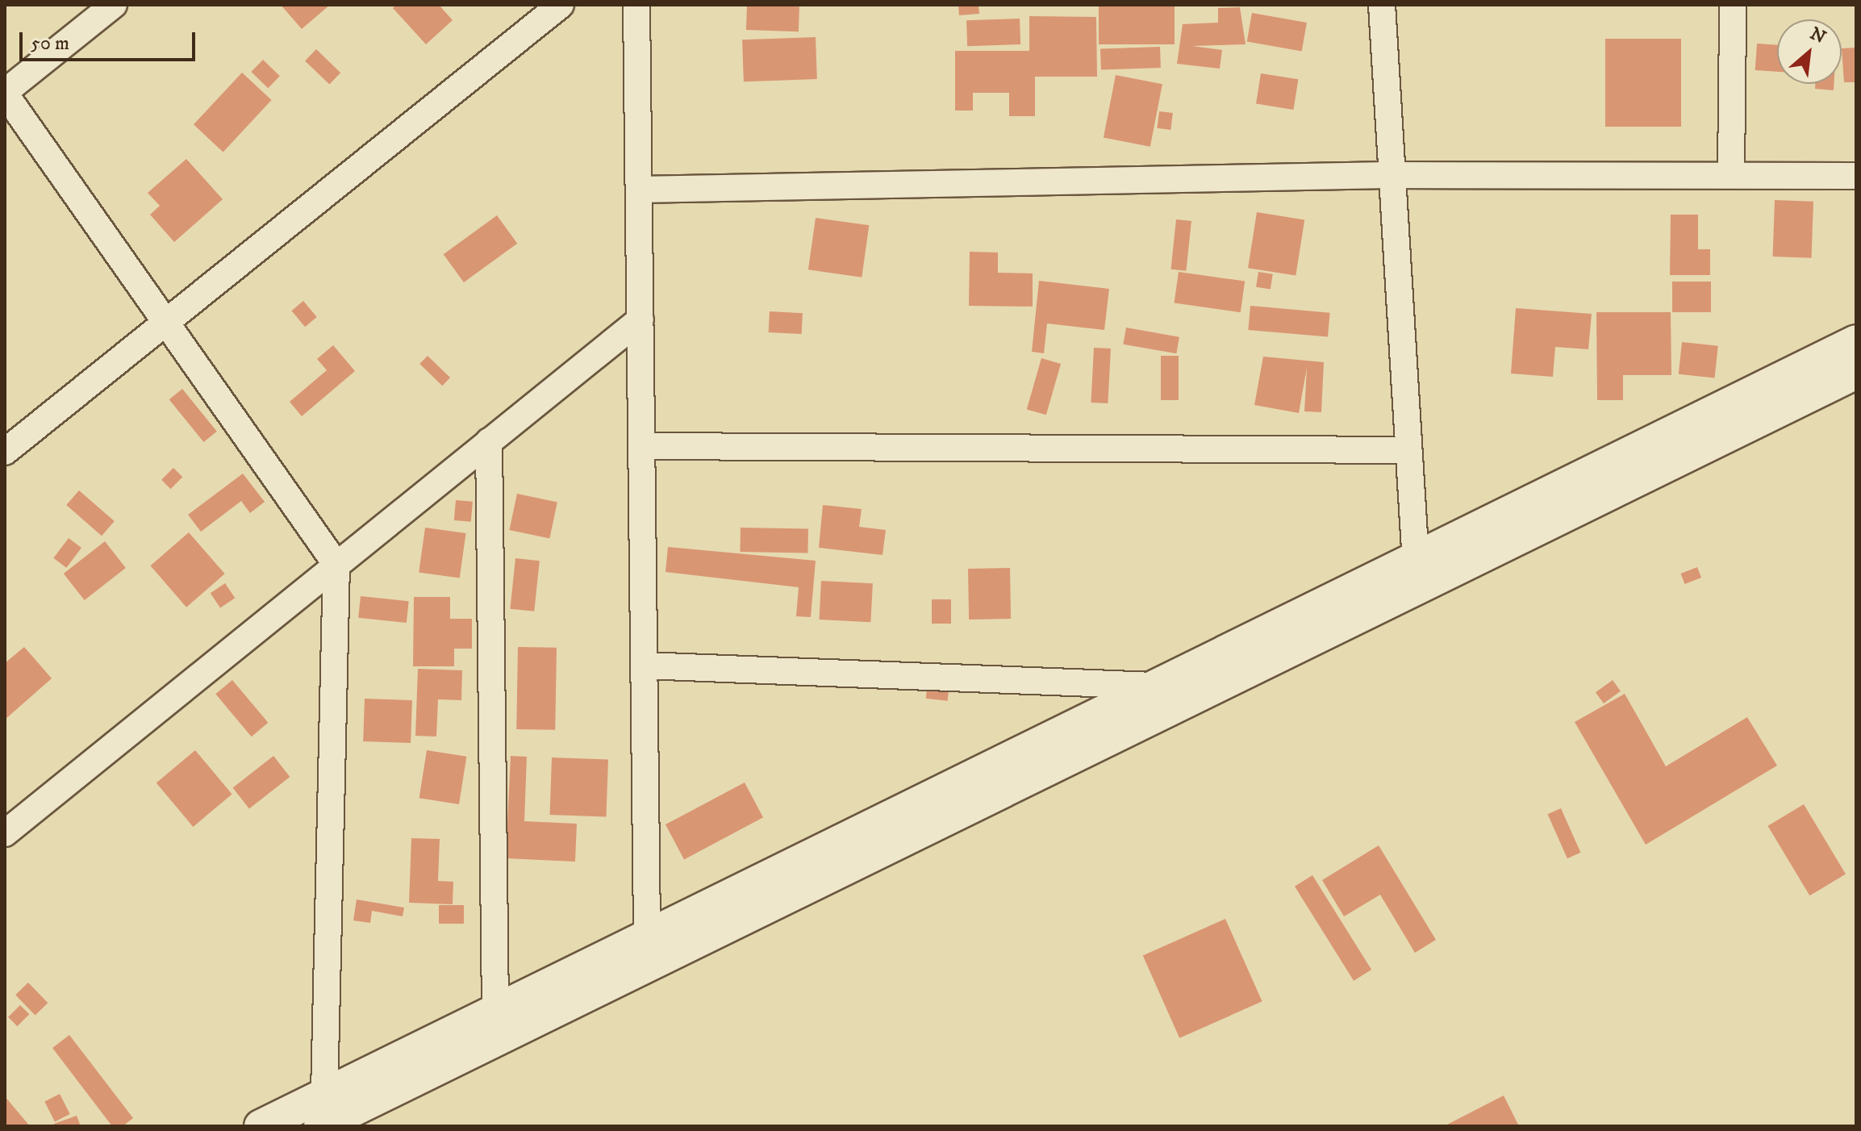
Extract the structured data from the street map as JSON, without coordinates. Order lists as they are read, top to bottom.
{
  "scale_bar": "50 m",
  "north": "top right"
}
